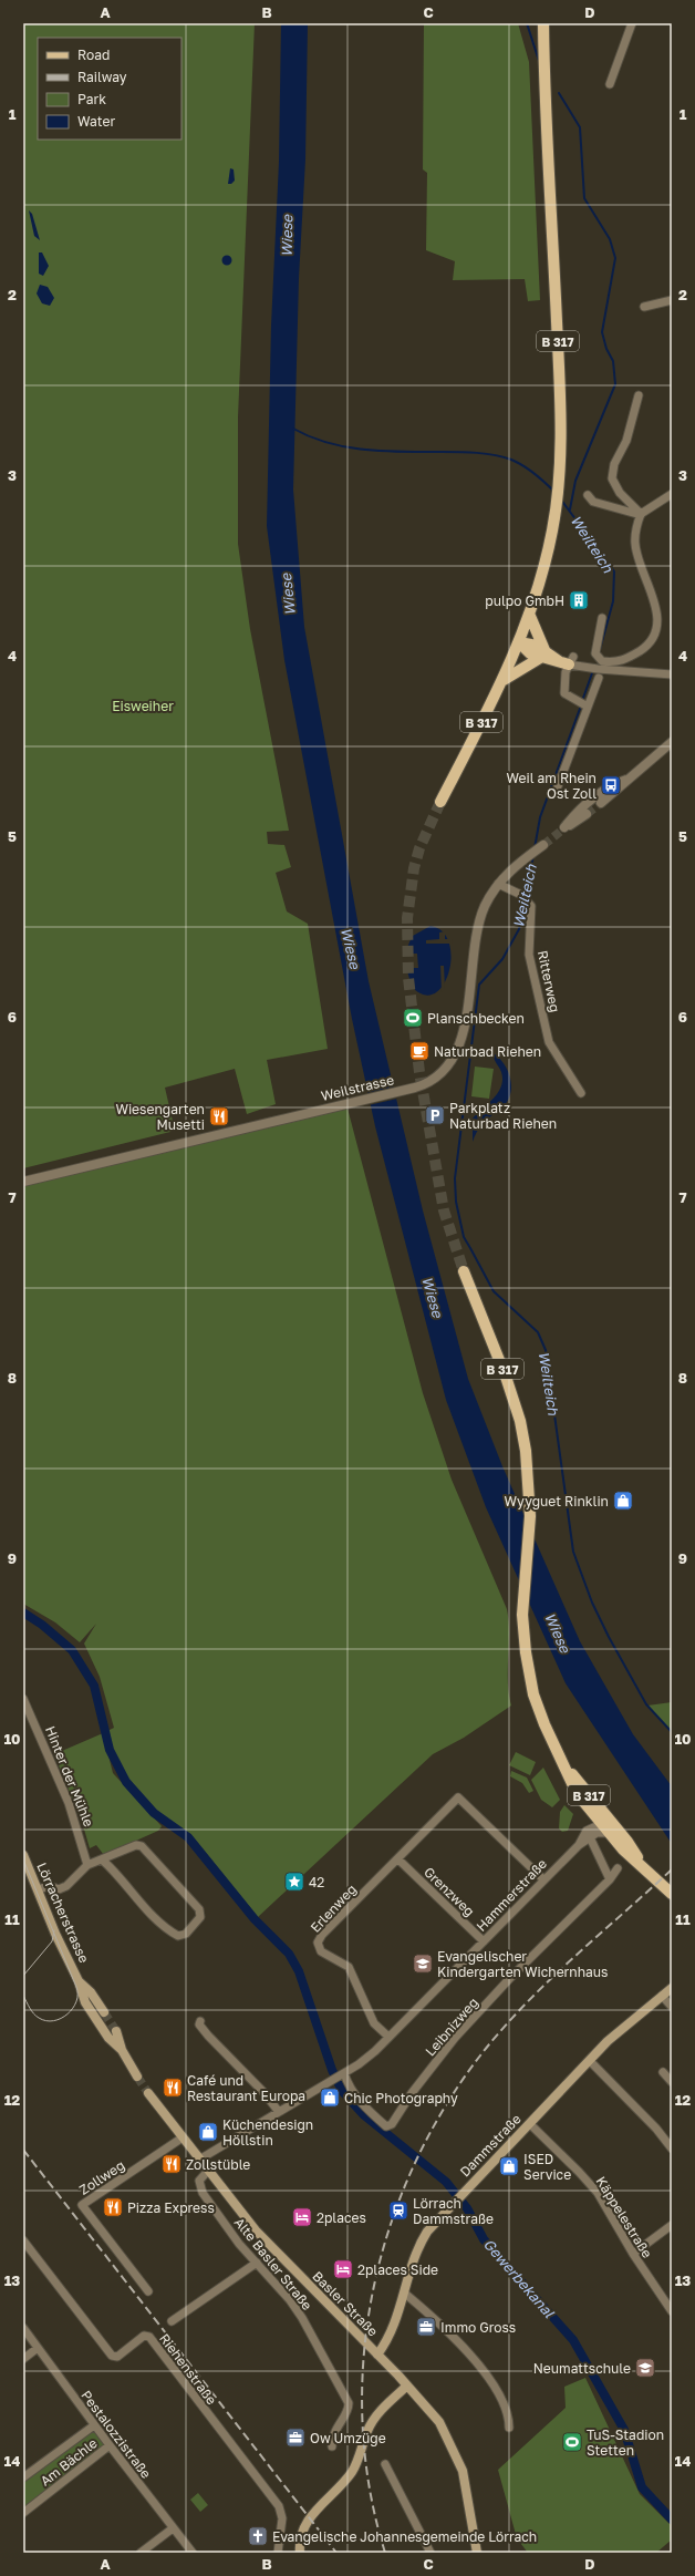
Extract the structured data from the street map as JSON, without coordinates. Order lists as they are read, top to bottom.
{
  "streets": {
    "main road": [
      "B 317",
      "Lörracherstrasse",
      "Dammstraße",
      "Basler Straße"
    ],
    "street": [
      "Ritterweg",
      "Weilstrasse",
      "Hinter der Mühle",
      "Grenzweg",
      "Hammerstraße",
      "Erlenweg",
      "Leibnizweg",
      "Zollweg",
      "Käppelestraße",
      "Alte Basler Straße",
      "Riehenstraße",
      "Pestalozzistraße",
      "Am Bächle"
    ]
  },
  "crossings": [
    ["B 317", "Hammerstraße"],
    ["Ritterweg", "Weilstrasse"],
    ["Grenzweg", "Hammerstraße"],
    ["Grenzweg", "Erlenweg"],
    ["Hammerstraße", "Erlenweg"],
    ["Hammerstraße", "Leibnizweg"],
    ["Hammerstraße", "Basler Straße"],
    ["Dammstraße", "Käppelestraße"],
    ["Dammstraße", "Basler Straße"],
    ["Zollweg", "Basler Straße"],
    ["Alte Basler Straße", "Basler Straße"],
    ["Pestalozzistraße", "Am Bächle"]
  ],
  "water": ["Wiese", "Weilteich", "Gewerbekanal"],
  "parks": ["Eisweiher"],
  "places": {
    "building": ["pulpo GmbH"],
    "bus stop": ["Weil am Rhein Ost Zoll"],
    "sports": ["Planschbecken", "TuS-Stadion Stetten"],
    "cafe": ["Naturbad Riehen"],
    "parking": ["Parkplatz Naturbad Riehen"],
    "restaurant": [
      "Wiesengarten Musetti",
      "Café und Restaurant Europa",
      "Zollstüble",
      "Pizza Express"
    ],
    "shop": [
      "Wyyguet Rinklin",
      "Chic Photography",
      "Küchendesign Höllstin",
      "ISED Service"
    ],
    "place": ["42"],
    "school or university": ["Evangelischer Kindergarten Wichernhaus", "Neumattschule"],
    "station": ["Lörrach Dammstraße"],
    "hotel": ["2places", "2places Side"],
    "office": ["Immo Gross", "Ow Umzüge"],
    "church": ["Evangelische Johannesgemeinde Lörrach"]
  },
  "legend": [
    "Road",
    "Railway",
    "Park",
    "Water"
  ],
  "grid": {
    "columns": [
      "A",
      "B",
      "C",
      "D"
    ],
    "rows": [
      "1",
      "2",
      "3",
      "4",
      "5",
      "6",
      "7",
      "8",
      "9",
      "10",
      "11",
      "12",
      "13",
      "14"
    ]
  }
}
